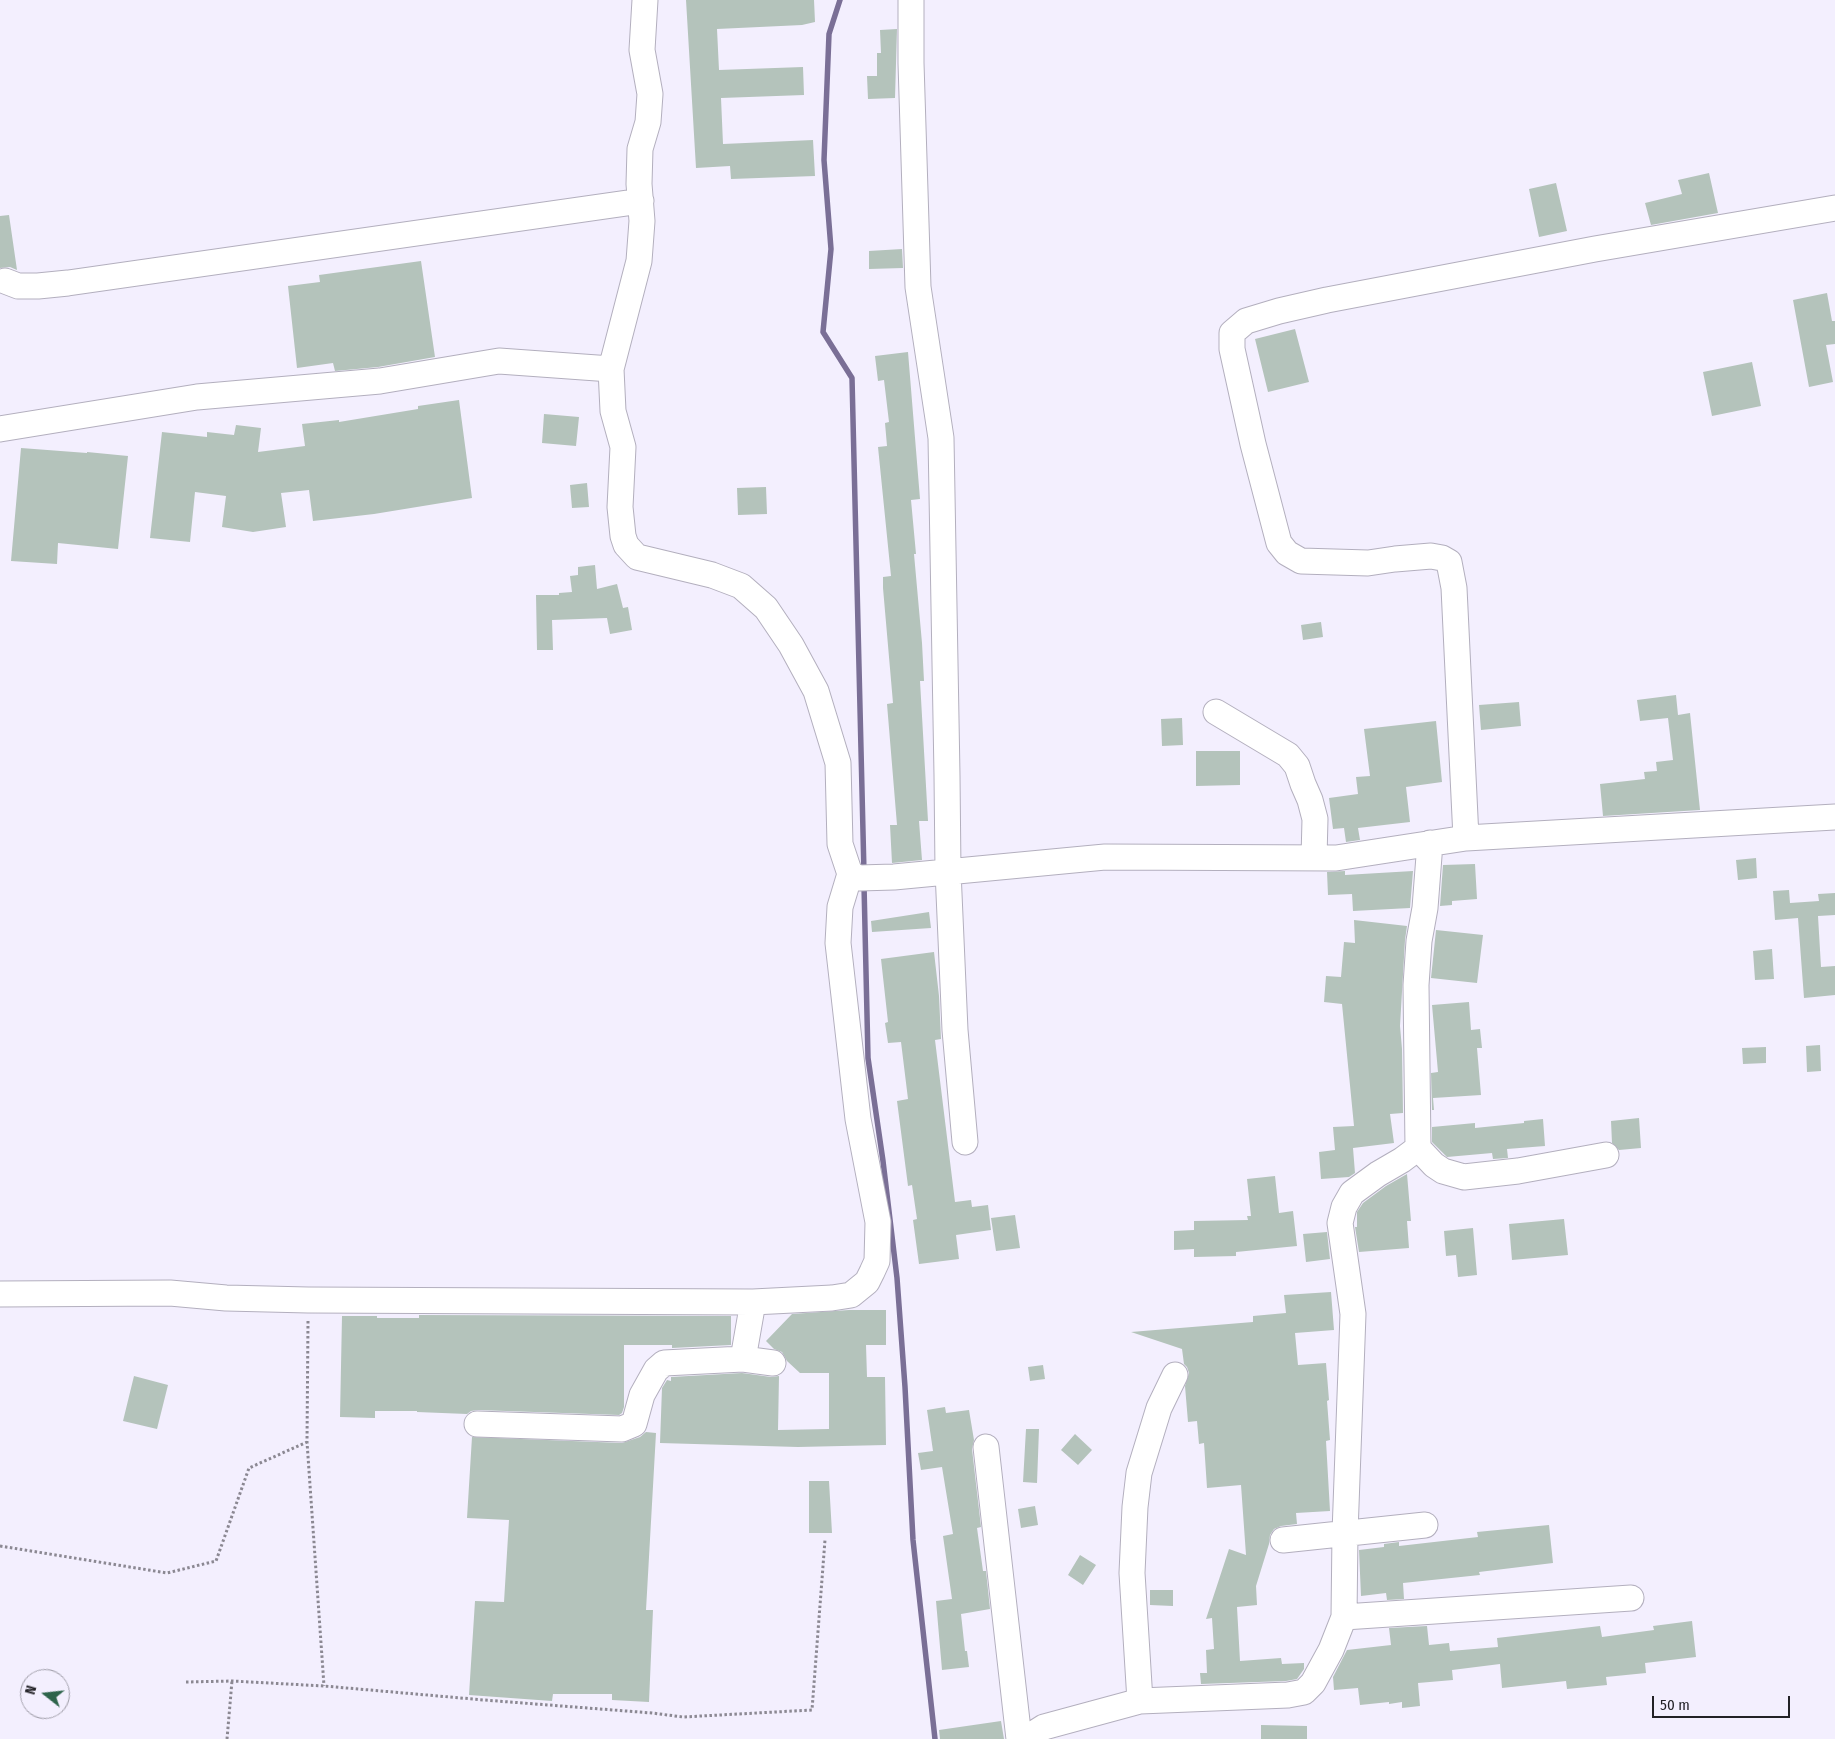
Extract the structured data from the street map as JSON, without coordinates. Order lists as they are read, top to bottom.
{
  "scale_bar": "50 m",
  "north": "left"
}
